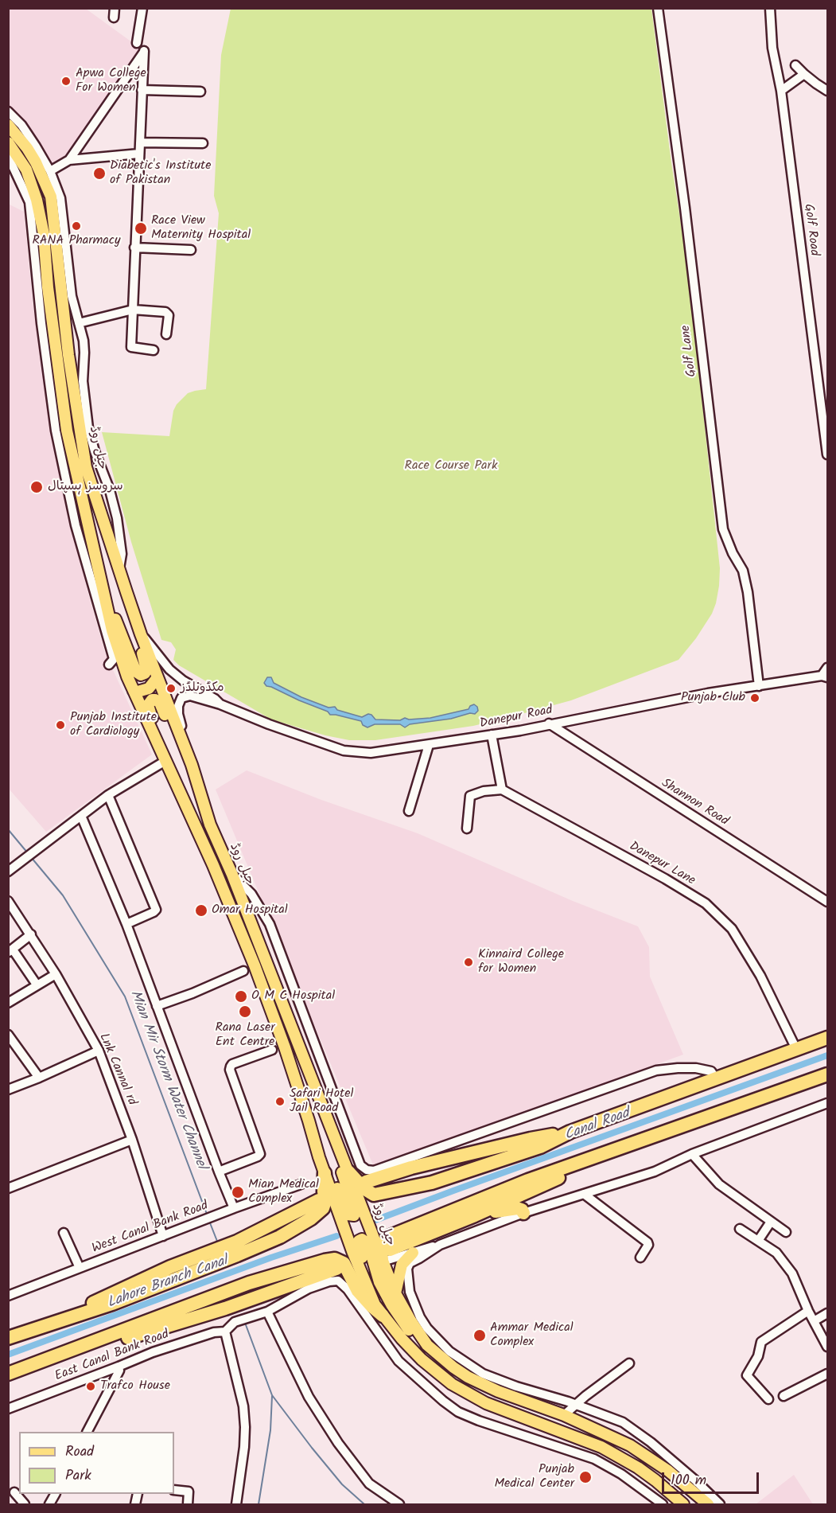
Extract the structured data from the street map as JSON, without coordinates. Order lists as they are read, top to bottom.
{
  "streets": {
    "main road": ["جیل روڈ"],
    "street": [
      "Golf Road",
      "Golf Lane",
      "Danepur Road",
      "Shannon Road",
      "Danepur Lane",
      "Lnk Cannal rd",
      "West Canal Bank Road",
      "East Canal Bank Road"
    ]
  },
  "crossings": [
    ["Golf Lane", "Danepur Road"],
    ["جیل روڈ", "Danepur Road"],
    ["Danepur Road", "Shannon Road"],
    ["Lnk Cannal rd", "West Canal Bank Road"]
  ],
  "water": ["Mian Mir Storm Water Channel", "Canal Road", "Lahore Branch Canal"],
  "parks": ["Race Course Park"],
  "places": [
    "Apwa College For Women",
    "Diabetic's Institute of Pakistan",
    "RANA Pharmacy",
    "Race View Maternity Hospital",
    "سروسز ہسپتال",
    "مکڈونلڈز",
    "Punjab Club",
    "Punjab Institute of Cardiology",
    "Omar Hospital",
    "Kinnaird College for Women",
    "O M C Hospital",
    "Rana Laser Ent Centre",
    "Safari Hotel Jail Road",
    "Mian Medical Complex",
    "Ammar Medical Complex",
    "Trafco House",
    "Punjab Medical Center"
  ],
  "legend": ["Road", "Park"],
  "scale_bar": "100 m"
}
